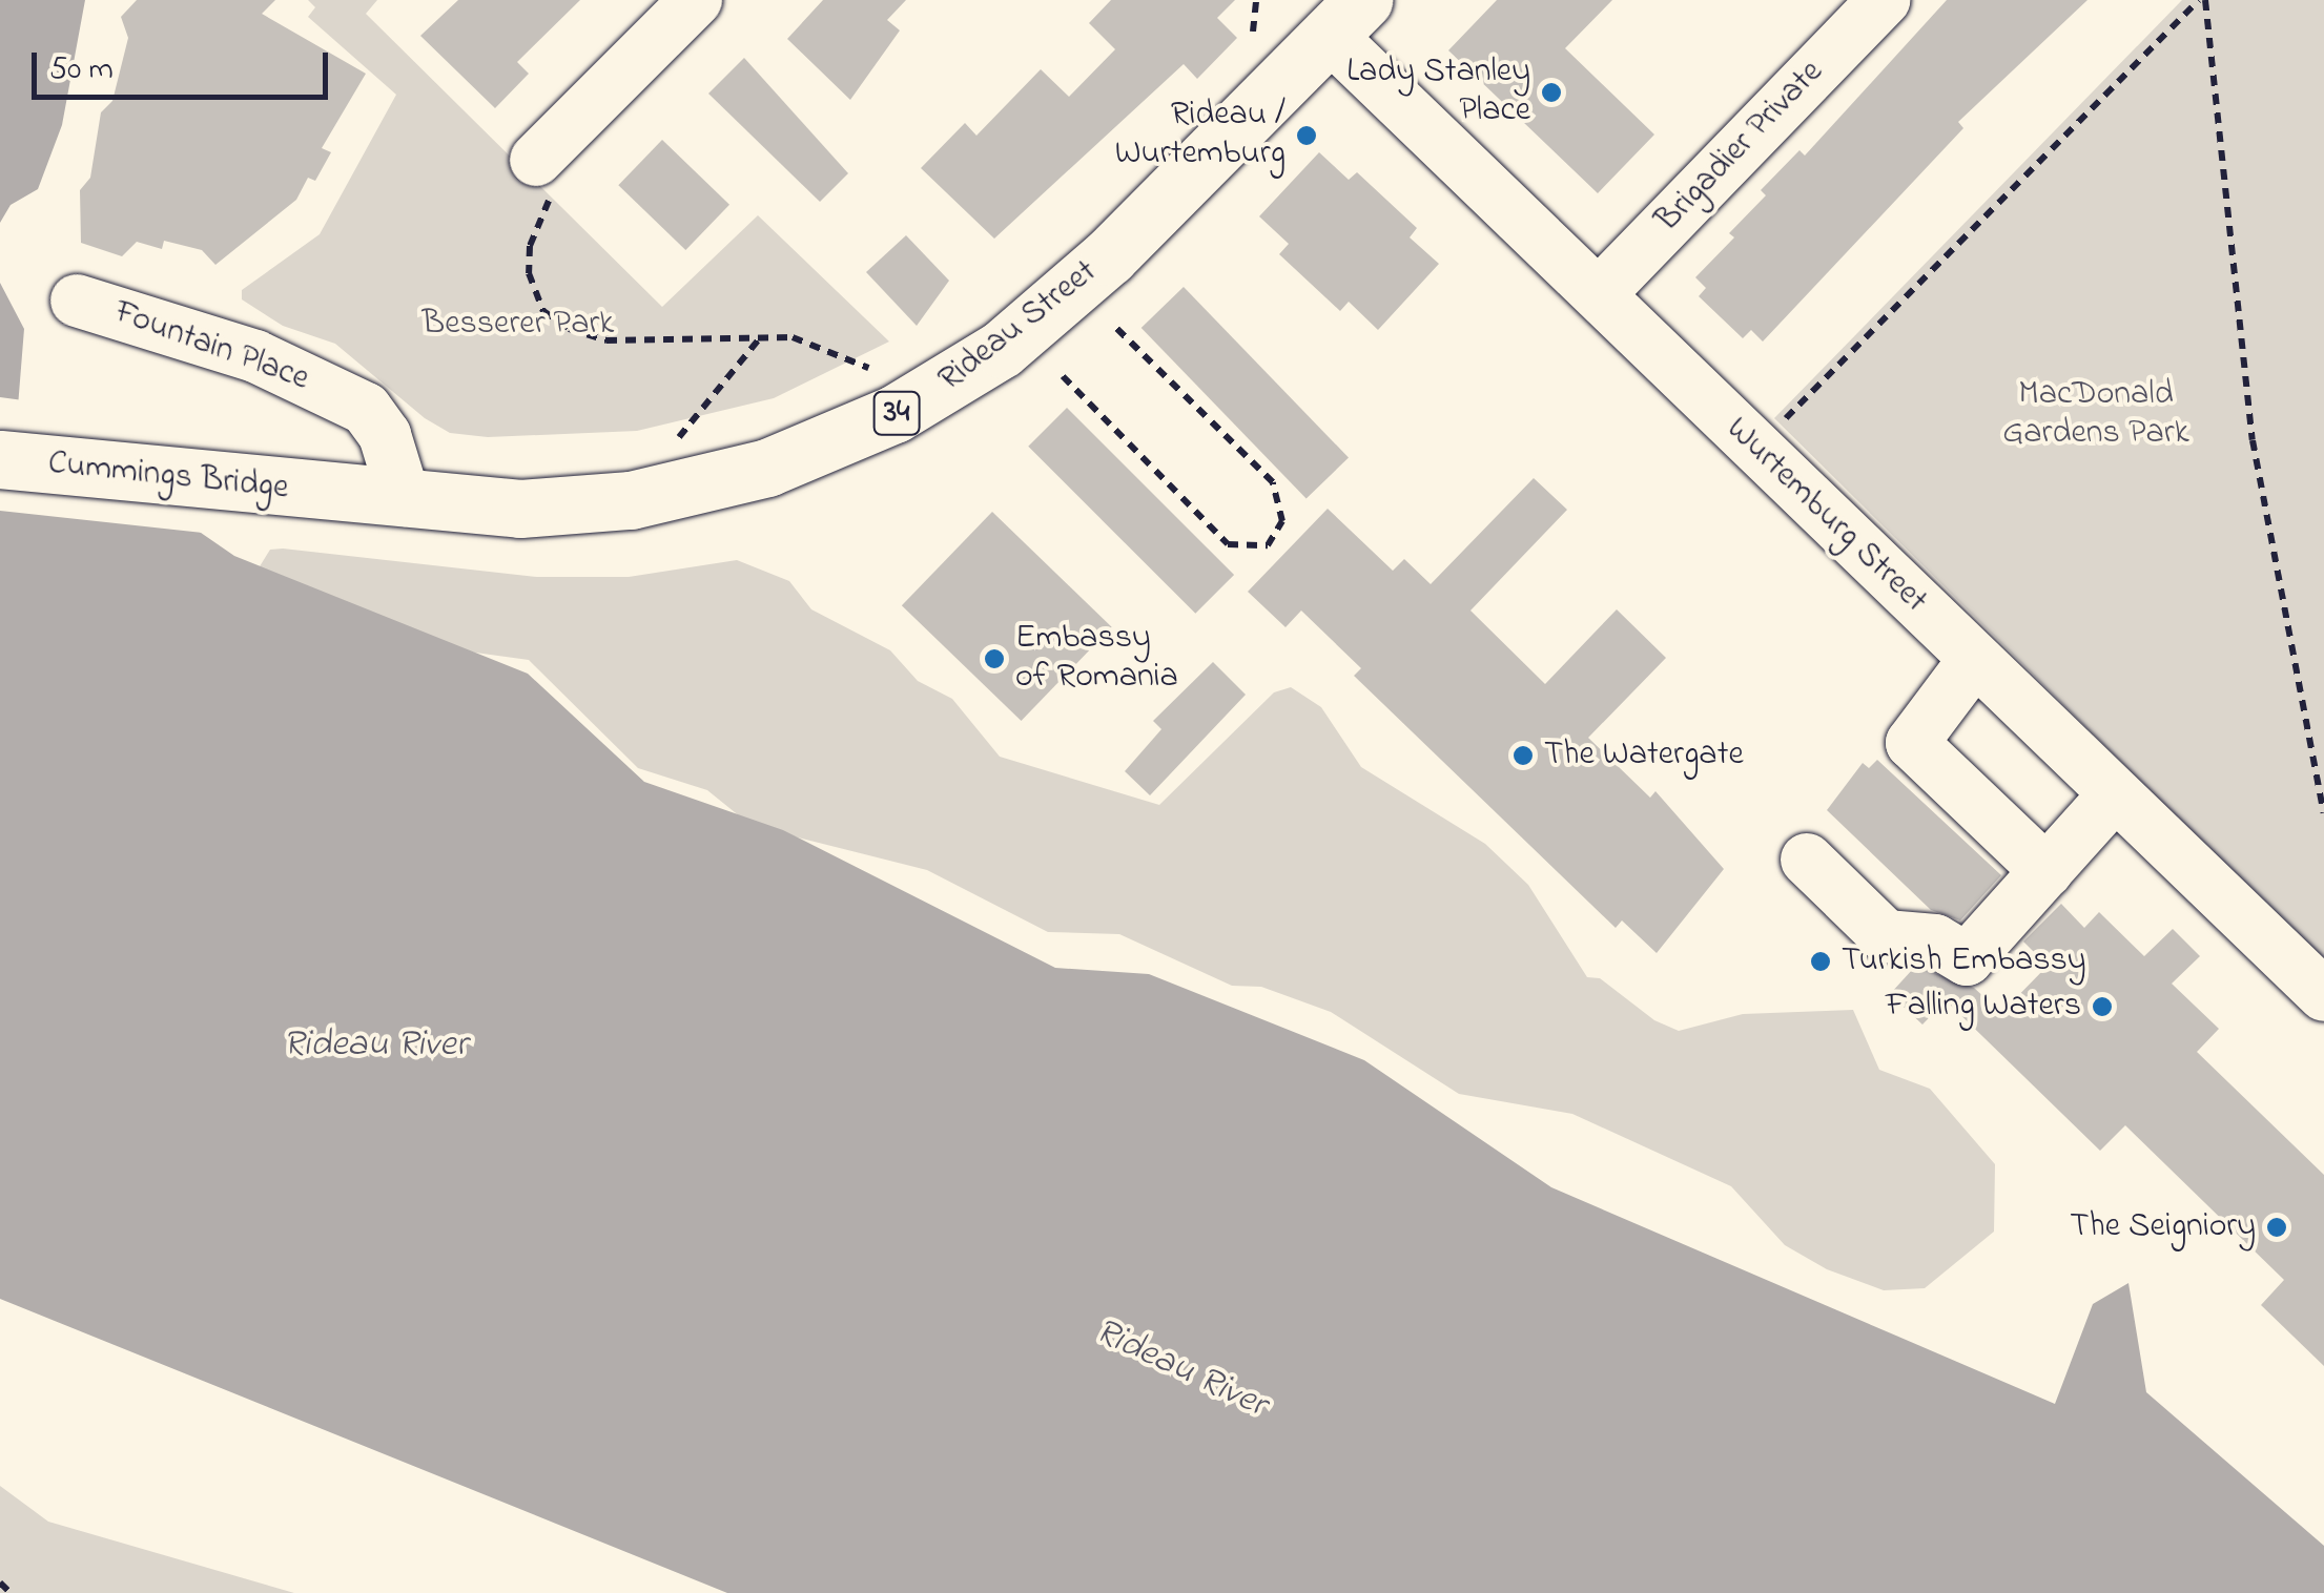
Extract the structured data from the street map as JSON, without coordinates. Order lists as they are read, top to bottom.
{
  "streets": {
    "main road": ["Rideau Street", "34", "Cummings Bridge"],
    "street": ["Brigadier Private", "Fountain Place", "Wurtemburg Street"]
  },
  "crossings": [
    ["Brigadier Private", "Wurtemburg Street"],
    ["Rideau Street", "Fountain Place"],
    ["Rideau Street", "Cummings Bridge"],
    ["Rideau Street", "Wurtemburg Street"]
  ],
  "water": ["Rideau River"],
  "parks": ["Besserer Park", "MacDonald Gardens Park"],
  "places": [
    "Lady Stanley Place",
    "Rideau / Wurtemburg",
    "Embassy of Romania",
    "The Watergate",
    "Turkish Embassy",
    "Falling Waters",
    "The Seigniory"
  ],
  "scale_bar": "50 m"
}
